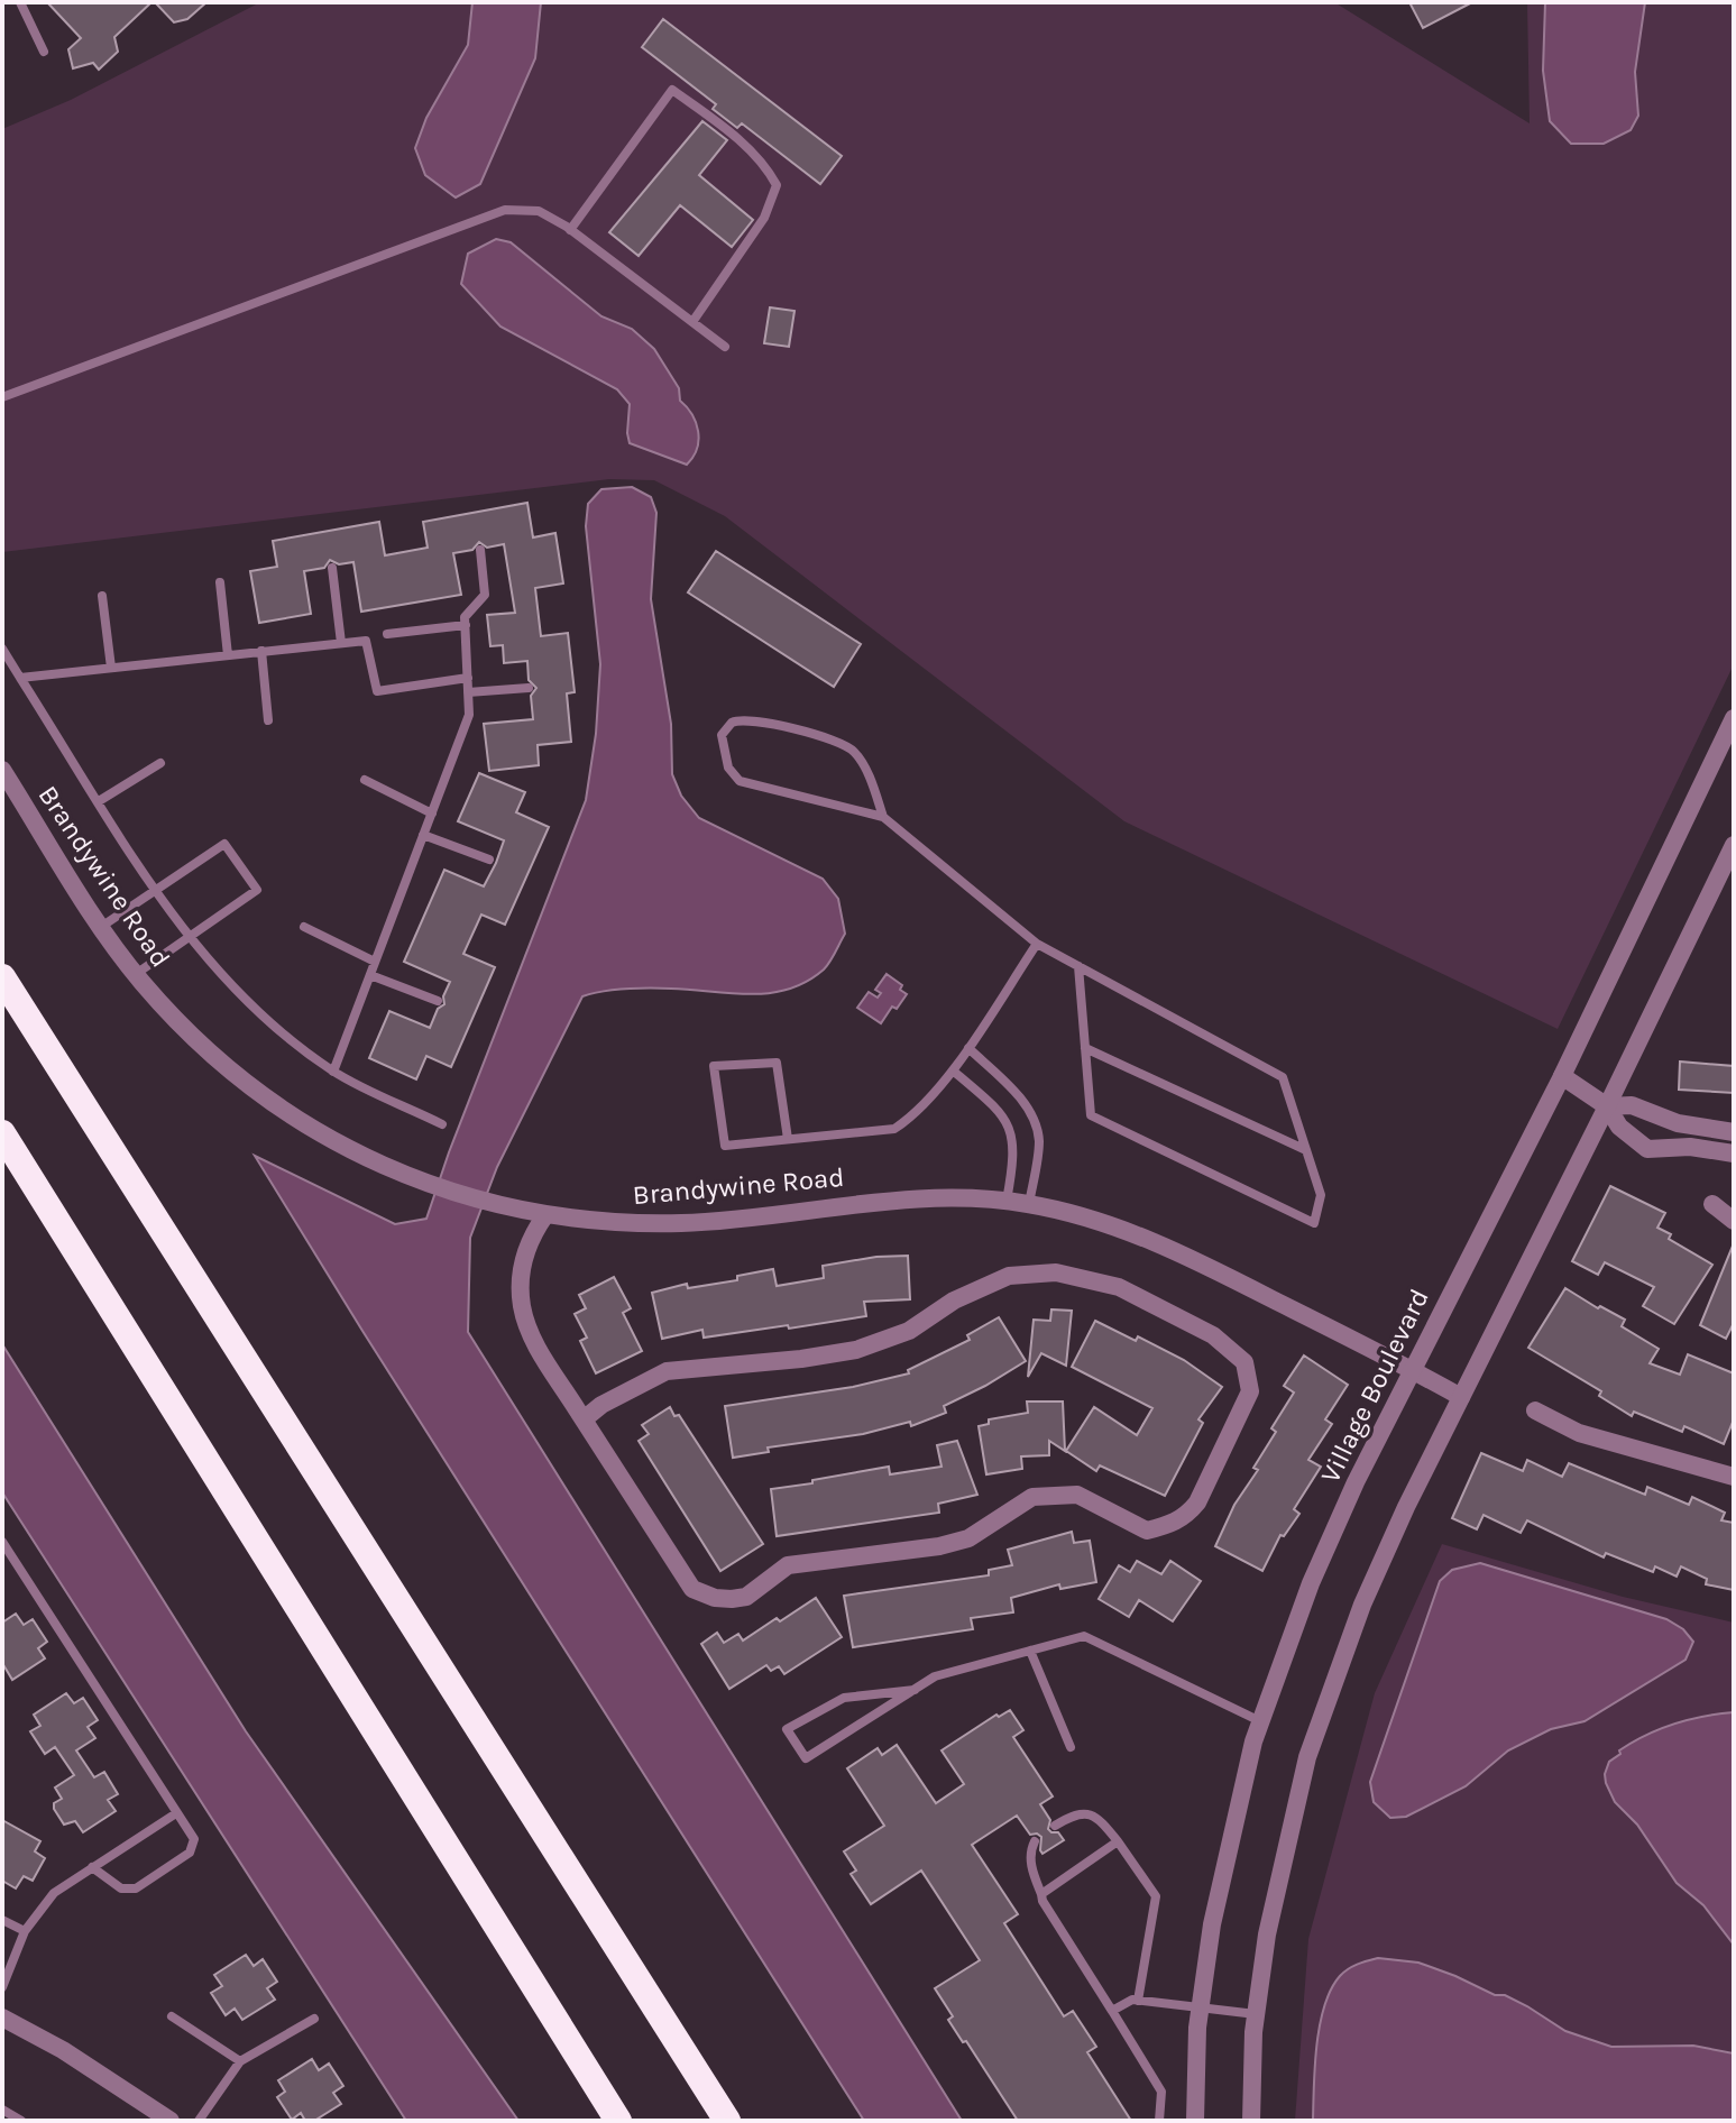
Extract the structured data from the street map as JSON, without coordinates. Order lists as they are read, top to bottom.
{
  "streets": {
    "street": ["Brandywine Road", "Village Boulevard"]
  },
  "crossings": [
    ["Brandywine Road", "Village Boulevard"]
  ]
}
